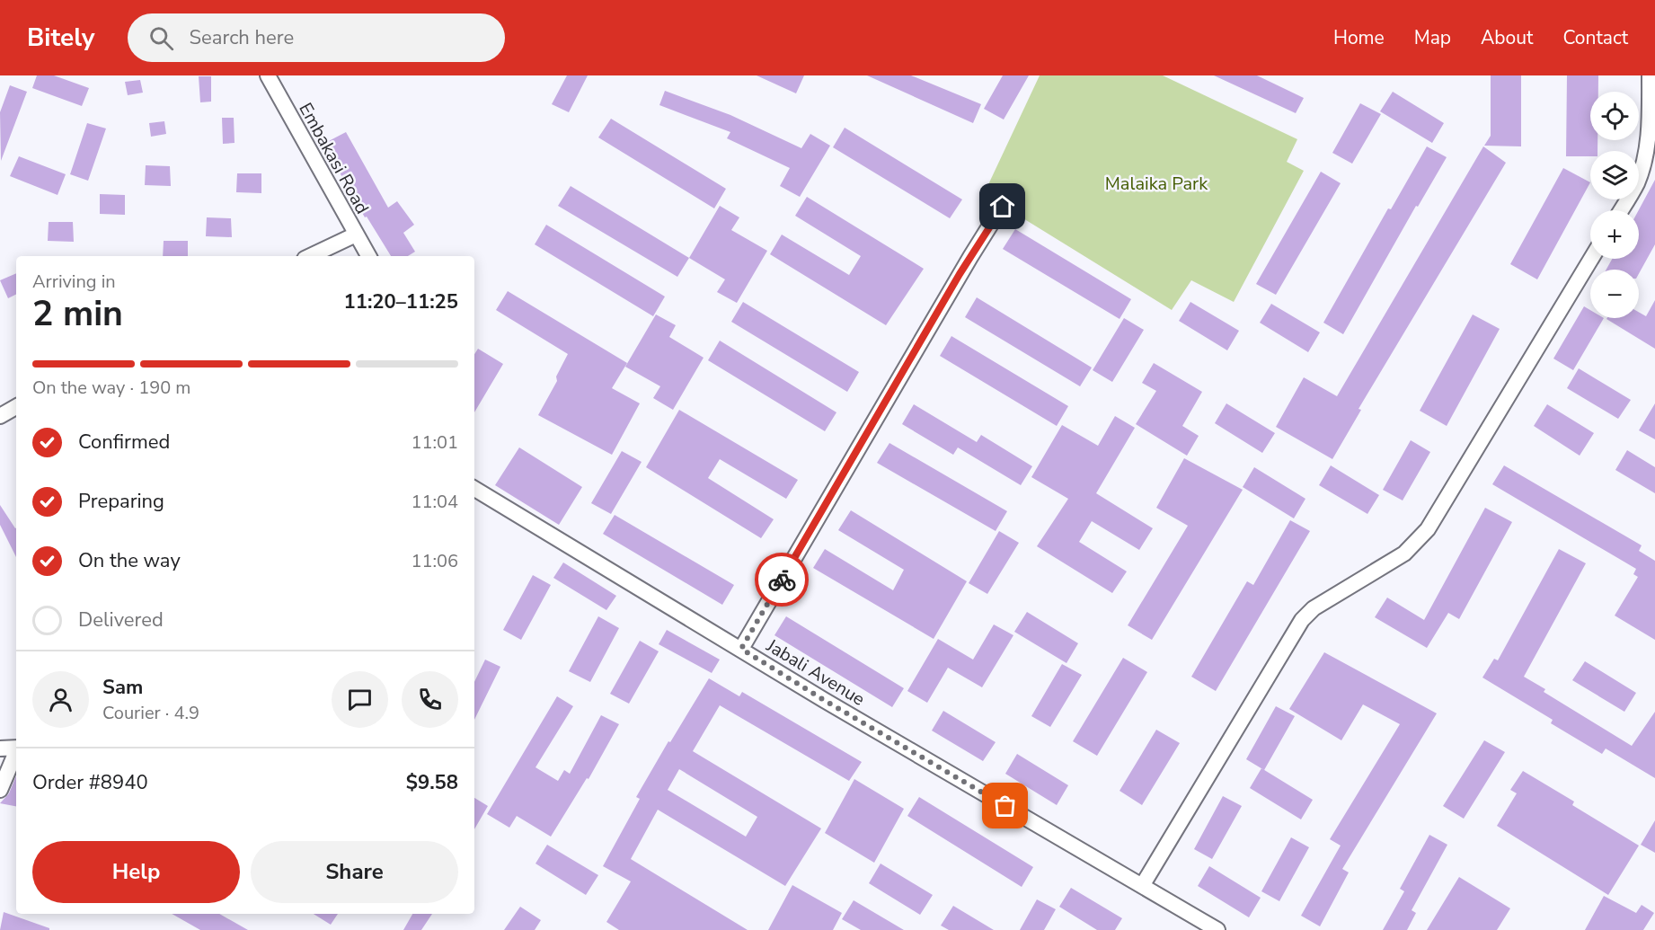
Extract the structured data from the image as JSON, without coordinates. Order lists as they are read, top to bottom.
{
  "streets": {
    "street": ["Embakasi Road", "Jabali Avenue"]
  },
  "parks": ["Malaika Park"],
  "page": {
    "header": "Bitely",
    "search": "Search here",
    "nav": [
      "Home",
      "Map",
      "About",
      "Contact"
    ],
    "map_buttons": ["+", "−"],
    "heading": ["2 min", "Arriving in", "11:20–11:25"],
    "panel": [
      "Sam",
      "Courier · 4.9",
      "Order #8940",
      "$9.58"
    ],
    "bar": "On the way · 190 m",
    "list": [
      ["Confirmed", "11:01"],
      ["Preparing", "11:04"],
      ["On the way", "11:06"],
      "Delivered"
    ],
    "buttons": ["Help", "Share"]
  }
}
